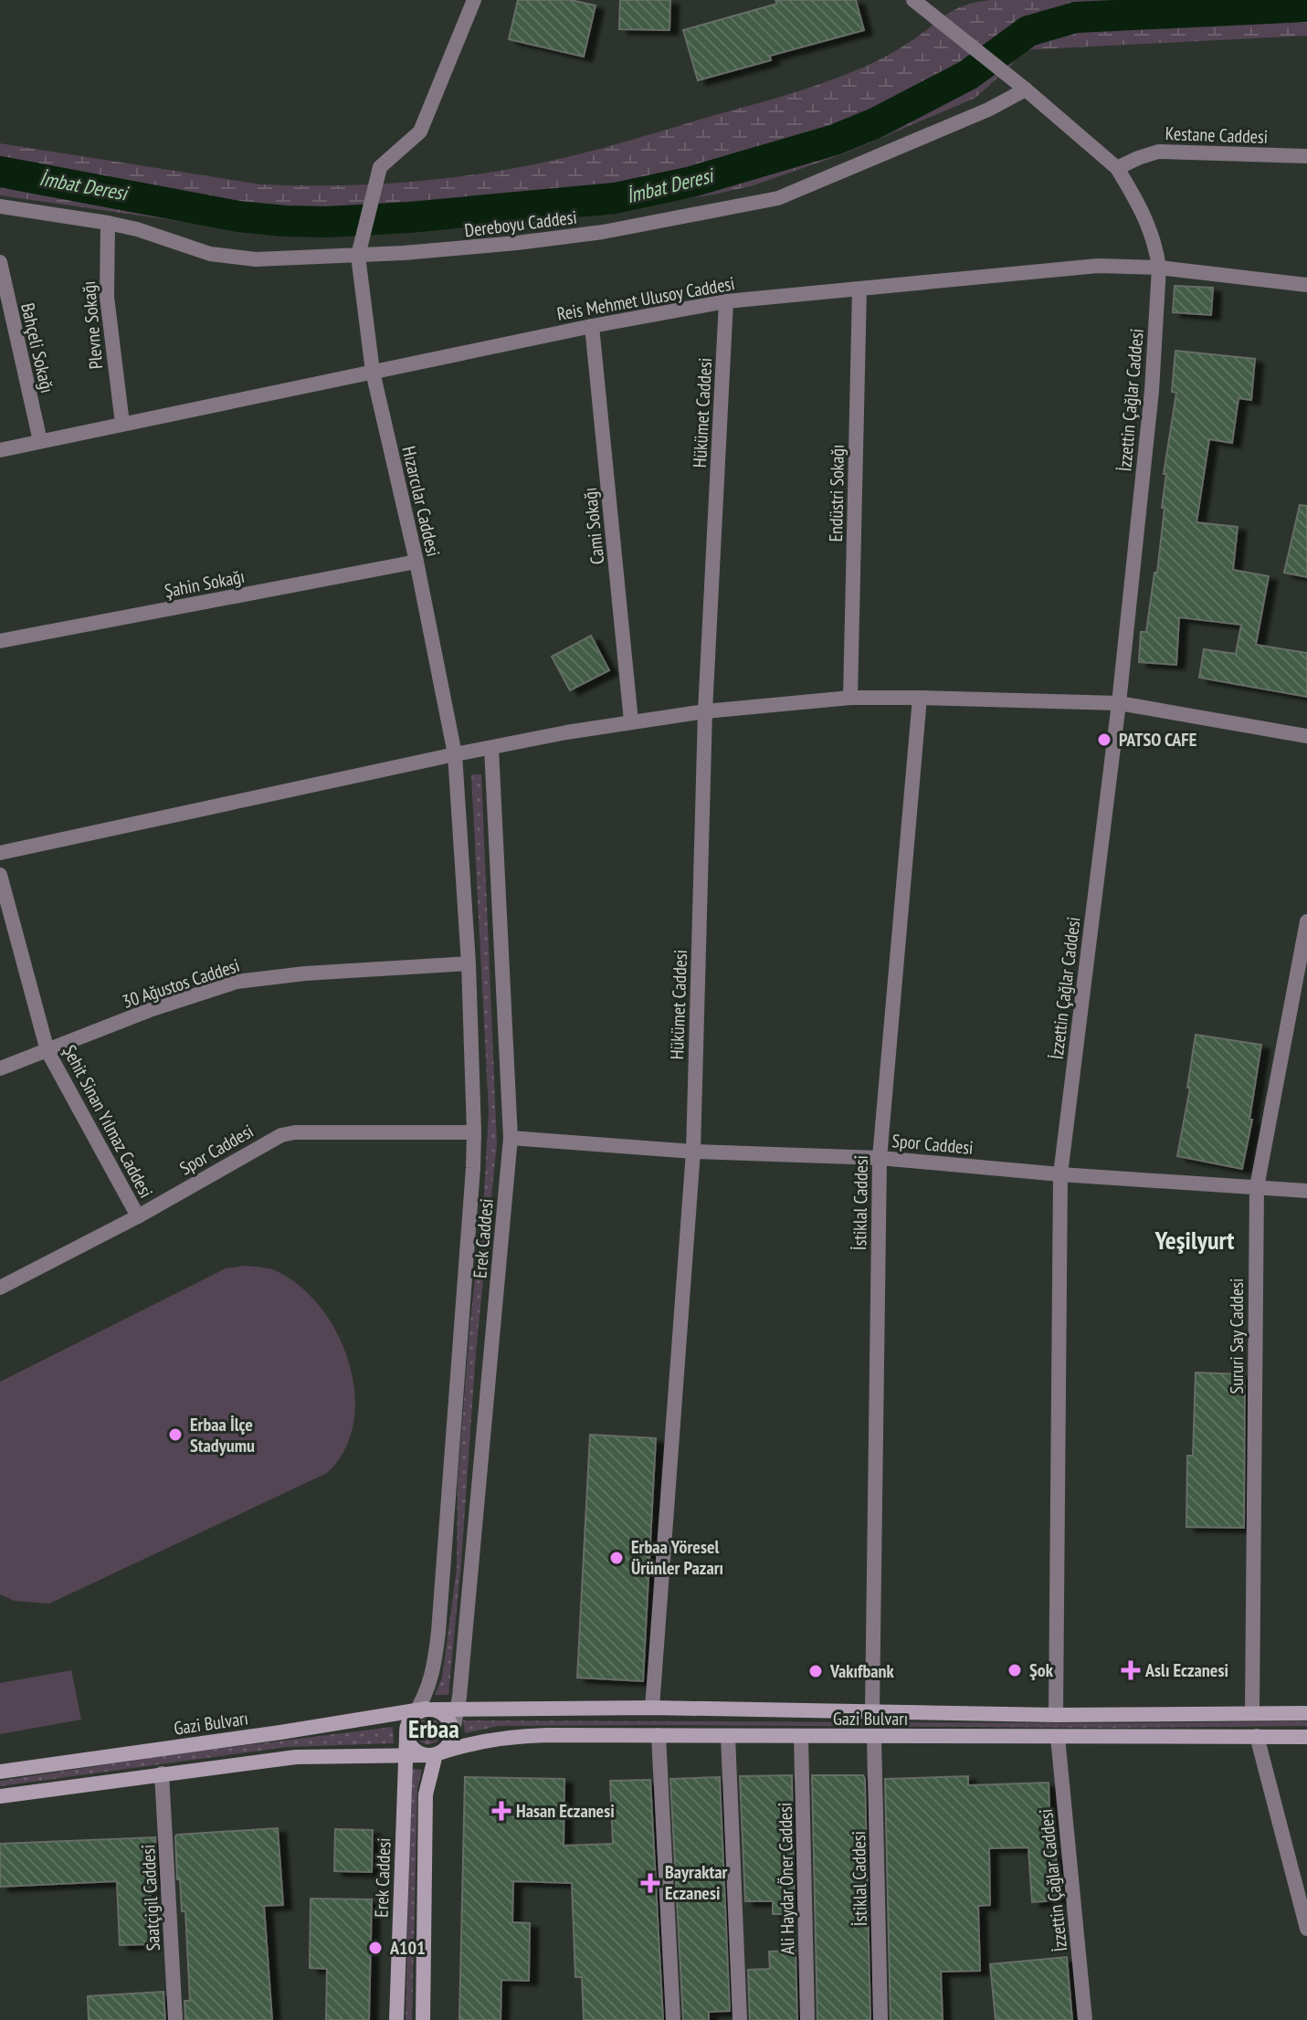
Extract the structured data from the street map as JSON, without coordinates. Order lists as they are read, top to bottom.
{
  "streets": {
    "main road": ["Erek Caddesi", "Gazi Bulvarı"],
    "street": [
      "Kestane Caddesi",
      "Dereboyu Caddesi",
      "Reis Mehmet Ulusoy Caddesi",
      "Plevne Sokağı",
      "Bahçeli Sokağı",
      "İzzettin Çağlar Caddesi",
      "Hükümet Caddesi",
      "Endüstri Sokağı",
      "Hızarcılar Caddesi",
      "Cami Sokağı",
      "Şahin Sokağı",
      "30 Ağustos Caddesi",
      "Şehit Sinan Yılmaz Caddesi",
      "Spor Caddesi",
      "İstiklal Caddesi",
      "Sururi Say Caddesi",
      "Ali Haydar Öner Caddesi",
      "Saatçigil Caddesi"
    ]
  },
  "crossings": [
    ["Kestane Caddesi", "İzzettin Çağlar Caddesi"],
    ["Dereboyu Caddesi", "Plevne Sokağı"],
    ["Dereboyu Caddesi", "Hızarcılar Caddesi"],
    ["Reis Mehmet Ulusoy Caddesi", "Plevne Sokağı"],
    ["Reis Mehmet Ulusoy Caddesi", "Bahçeli Sokağı"],
    ["Reis Mehmet Ulusoy Caddesi", "İzzettin Çağlar Caddesi"],
    ["Reis Mehmet Ulusoy Caddesi", "Hükümet Caddesi"],
    ["Reis Mehmet Ulusoy Caddesi", "Endüstri Sokağı"],
    ["Reis Mehmet Ulusoy Caddesi", "Hızarcılar Caddesi"],
    ["Reis Mehmet Ulusoy Caddesi", "Cami Sokağı"],
    ["İzzettin Çağlar Caddesi", "Spor Caddesi"],
    ["İzzettin Çağlar Caddesi", "Gazi Bulvarı"],
    ["Hükümet Caddesi", "Spor Caddesi"],
    ["Hükümet Caddesi", "Gazi Bulvarı"],
    ["Hızarcılar Caddesi", "Şahin Sokağı"],
    ["Hızarcılar Caddesi", "Erek Caddesi"],
    ["30 Ağustos Caddesi", "Şehit Sinan Yılmaz Caddesi"],
    ["30 Ağustos Caddesi", "Erek Caddesi"],
    ["Şehit Sinan Yılmaz Caddesi", "Spor Caddesi"],
    ["Spor Caddesi", "İstiklal Caddesi"],
    ["Spor Caddesi", "Erek Caddesi"],
    ["Spor Caddesi", "Sururi Say Caddesi"],
    ["İstiklal Caddesi", "Gazi Bulvarı"],
    ["Erek Caddesi", "Gazi Bulvarı"],
    ["Sururi Say Caddesi", "Gazi Bulvarı"],
    ["Gazi Bulvarı", "Ali Haydar Öner Caddesi"],
    ["Gazi Bulvarı", "Saatçigil Caddesi"]
  ],
  "districts": ["Yeşilyurt", "Erbaa"],
  "water": ["İmbat Deresi"],
  "places": {
    "other": [
      "PATSO CAFE",
      "Erbaa İlçe Stadyumu",
      "Erbaa Yöresel Ürünler Pazarı",
      "Şok",
      "Vakıfbank",
      "A101"
    ],
    "health": ["Aslı Eczanesi", "Hasan Eczanesi", "Bayraktar Eczanesi"]
  }
}
